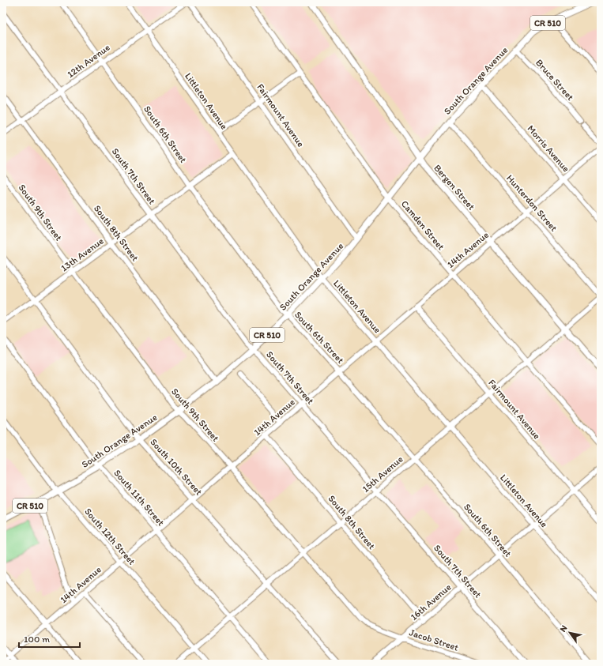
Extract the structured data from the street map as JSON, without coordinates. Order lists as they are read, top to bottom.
{
  "streets": {
    "main road": ["CR 510", "South Orange Avenue", "Bergen Street"],
    "street": [
      "12th Avenue",
      "Bruce Street",
      "Littleton Avenue",
      "Fairmount Avenue",
      "South 6th Street",
      "Morris Avenue",
      "South 7th Street",
      "Hunterdon Street",
      "South 9th Street",
      "Camden Street",
      "South 8th Street",
      "14th Avenue",
      "13th Avenue",
      "South 10th Street",
      "15th Avenue",
      "South 11th Street",
      "South 12th Street",
      "16th Avenue",
      "Jacob Street"
    ]
  },
  "crossings": [
    ["12th Avenue", "Littleton Avenue"],
    ["12th Avenue", "South 6th Street"],
    ["12th Avenue", "South 7th Street"],
    ["12th Avenue", "South 8th Street"],
    ["Bruce Street", "South Orange Avenue"],
    ["South Orange Avenue", "Littleton Avenue"],
    ["South Orange Avenue", "Fairmount Avenue"],
    ["South Orange Avenue", "South 6th Street"],
    ["South Orange Avenue", "Morris Avenue"],
    ["South Orange Avenue", "South 7th Street"],
    ["South Orange Avenue", "Bergen Street"],
    ["South Orange Avenue", "Hunterdon Street"],
    ["South Orange Avenue", "South 9th Street"],
    ["South Orange Avenue", "Camden Street"],
    ["South Orange Avenue", "South 8th Street"],
    ["South Orange Avenue", "South 10th Street"],
    ["South Orange Avenue", "South 11th Street"],
    ["South Orange Avenue", "South 12th Street"],
    ["Littleton Avenue", "14th Avenue"],
    ["Littleton Avenue", "13th Avenue"],
    ["Littleton Avenue", "15th Avenue"],
    ["Littleton Avenue", "16th Avenue"],
    ["Fairmount Avenue", "14th Avenue"],
    ["Fairmount Avenue", "15th Avenue"],
    ["Fairmount Avenue", "16th Avenue"],
    ["South 6th Street", "14th Avenue"],
    ["South 6th Street", "13th Avenue"],
    ["South 6th Street", "15th Avenue"],
    ["South 6th Street", "16th Avenue"],
    ["Morris Avenue", "14th Avenue"],
    ["South 7th Street", "14th Avenue"],
    ["South 7th Street", "13th Avenue"],
    ["South 7th Street", "15th Avenue"],
    ["South 7th Street", "16th Avenue"],
    ["Bergen Street", "14th Avenue"],
    ["Bergen Street", "15th Avenue"],
    ["Hunterdon Street", "14th Avenue"],
    ["Hunterdon Street", "15th Avenue"],
    ["South 9th Street", "14th Avenue"],
    ["South 9th Street", "13th Avenue"],
    ["South 9th Street", "15th Avenue"],
    ["South 9th Street", "16th Avenue"],
    ["South 9th Street", "Jacob Street"],
    ["Camden Street", "14th Avenue"],
    ["Camden Street", "15th Avenue"],
    ["South 8th Street", "14th Avenue"],
    ["South 8th Street", "13th Avenue"],
    ["South 8th Street", "15th Avenue"],
    ["South 8th Street", "16th Avenue"],
    ["14th Avenue", "South 10th Street"],
    ["14th Avenue", "South 11th Street"],
    ["14th Avenue", "South 12th Street"],
    ["13th Avenue", "South 10th Street"],
    ["South 10th Street", "15th Avenue"],
    ["15th Avenue", "South 11th Street"],
    ["15th Avenue", "South 12th Street"],
    ["16th Avenue", "Jacob Street"]
  ],
  "scale_bar": "100 m",
  "north": "top left"
}
